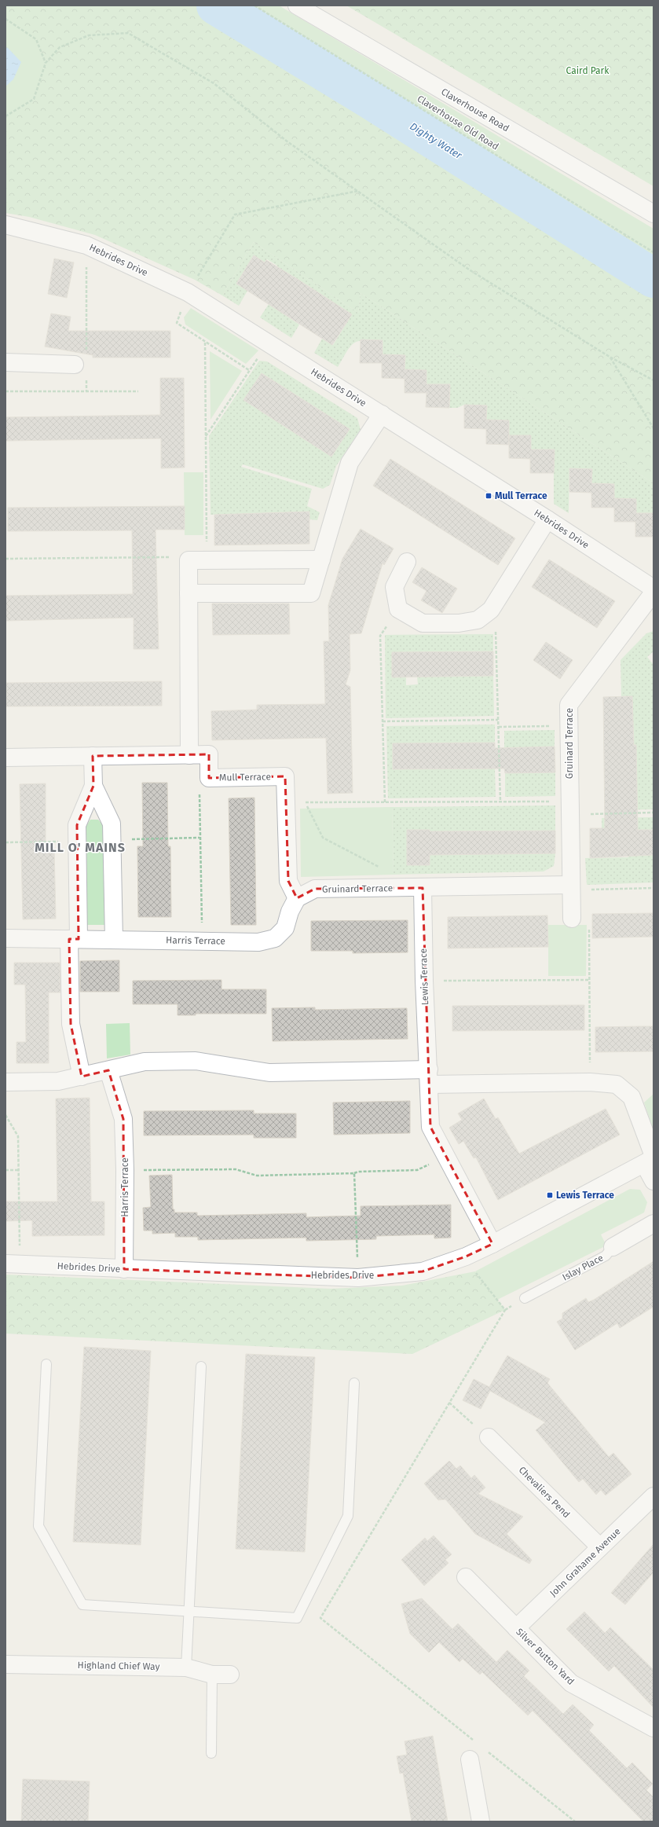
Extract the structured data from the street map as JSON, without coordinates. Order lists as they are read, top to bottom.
{
  "streets": {
    "street": [
      "Claverhouse Road",
      "Hebrides Drive",
      "Gruinard Terrace",
      "Mull Terrace",
      "Harris Terrace",
      "Lewis Terrace",
      "Islay Place",
      "Chevaliers Pend",
      "John Grahame Avenue",
      "Silver Button Yard",
      "Highland Chief Way"
    ],
    "path": ["Claverhouse Old Road"]
  },
  "crossings": [
    ["Hebrides Drive", "Harris Terrace"],
    ["Hebrides Drive", "Lewis Terrace"],
    ["Gruinard Terrace", "Mull Terrace"],
    ["Gruinard Terrace", "Harris Terrace"],
    ["Gruinard Terrace", "Lewis Terrace"],
    ["Mull Terrace", "Harris Terrace"],
    ["Chevaliers Pend", "John Grahame Avenue"],
    ["John Grahame Avenue", "Silver Button Yard"]
  ],
  "districts": ["MILL O' MAINS"],
  "water": ["Dighty Water"],
  "parks": ["Caird Park"],
  "places": {
    "transit": ["Mull Terrace", "Lewis Terrace"]
  }
}
